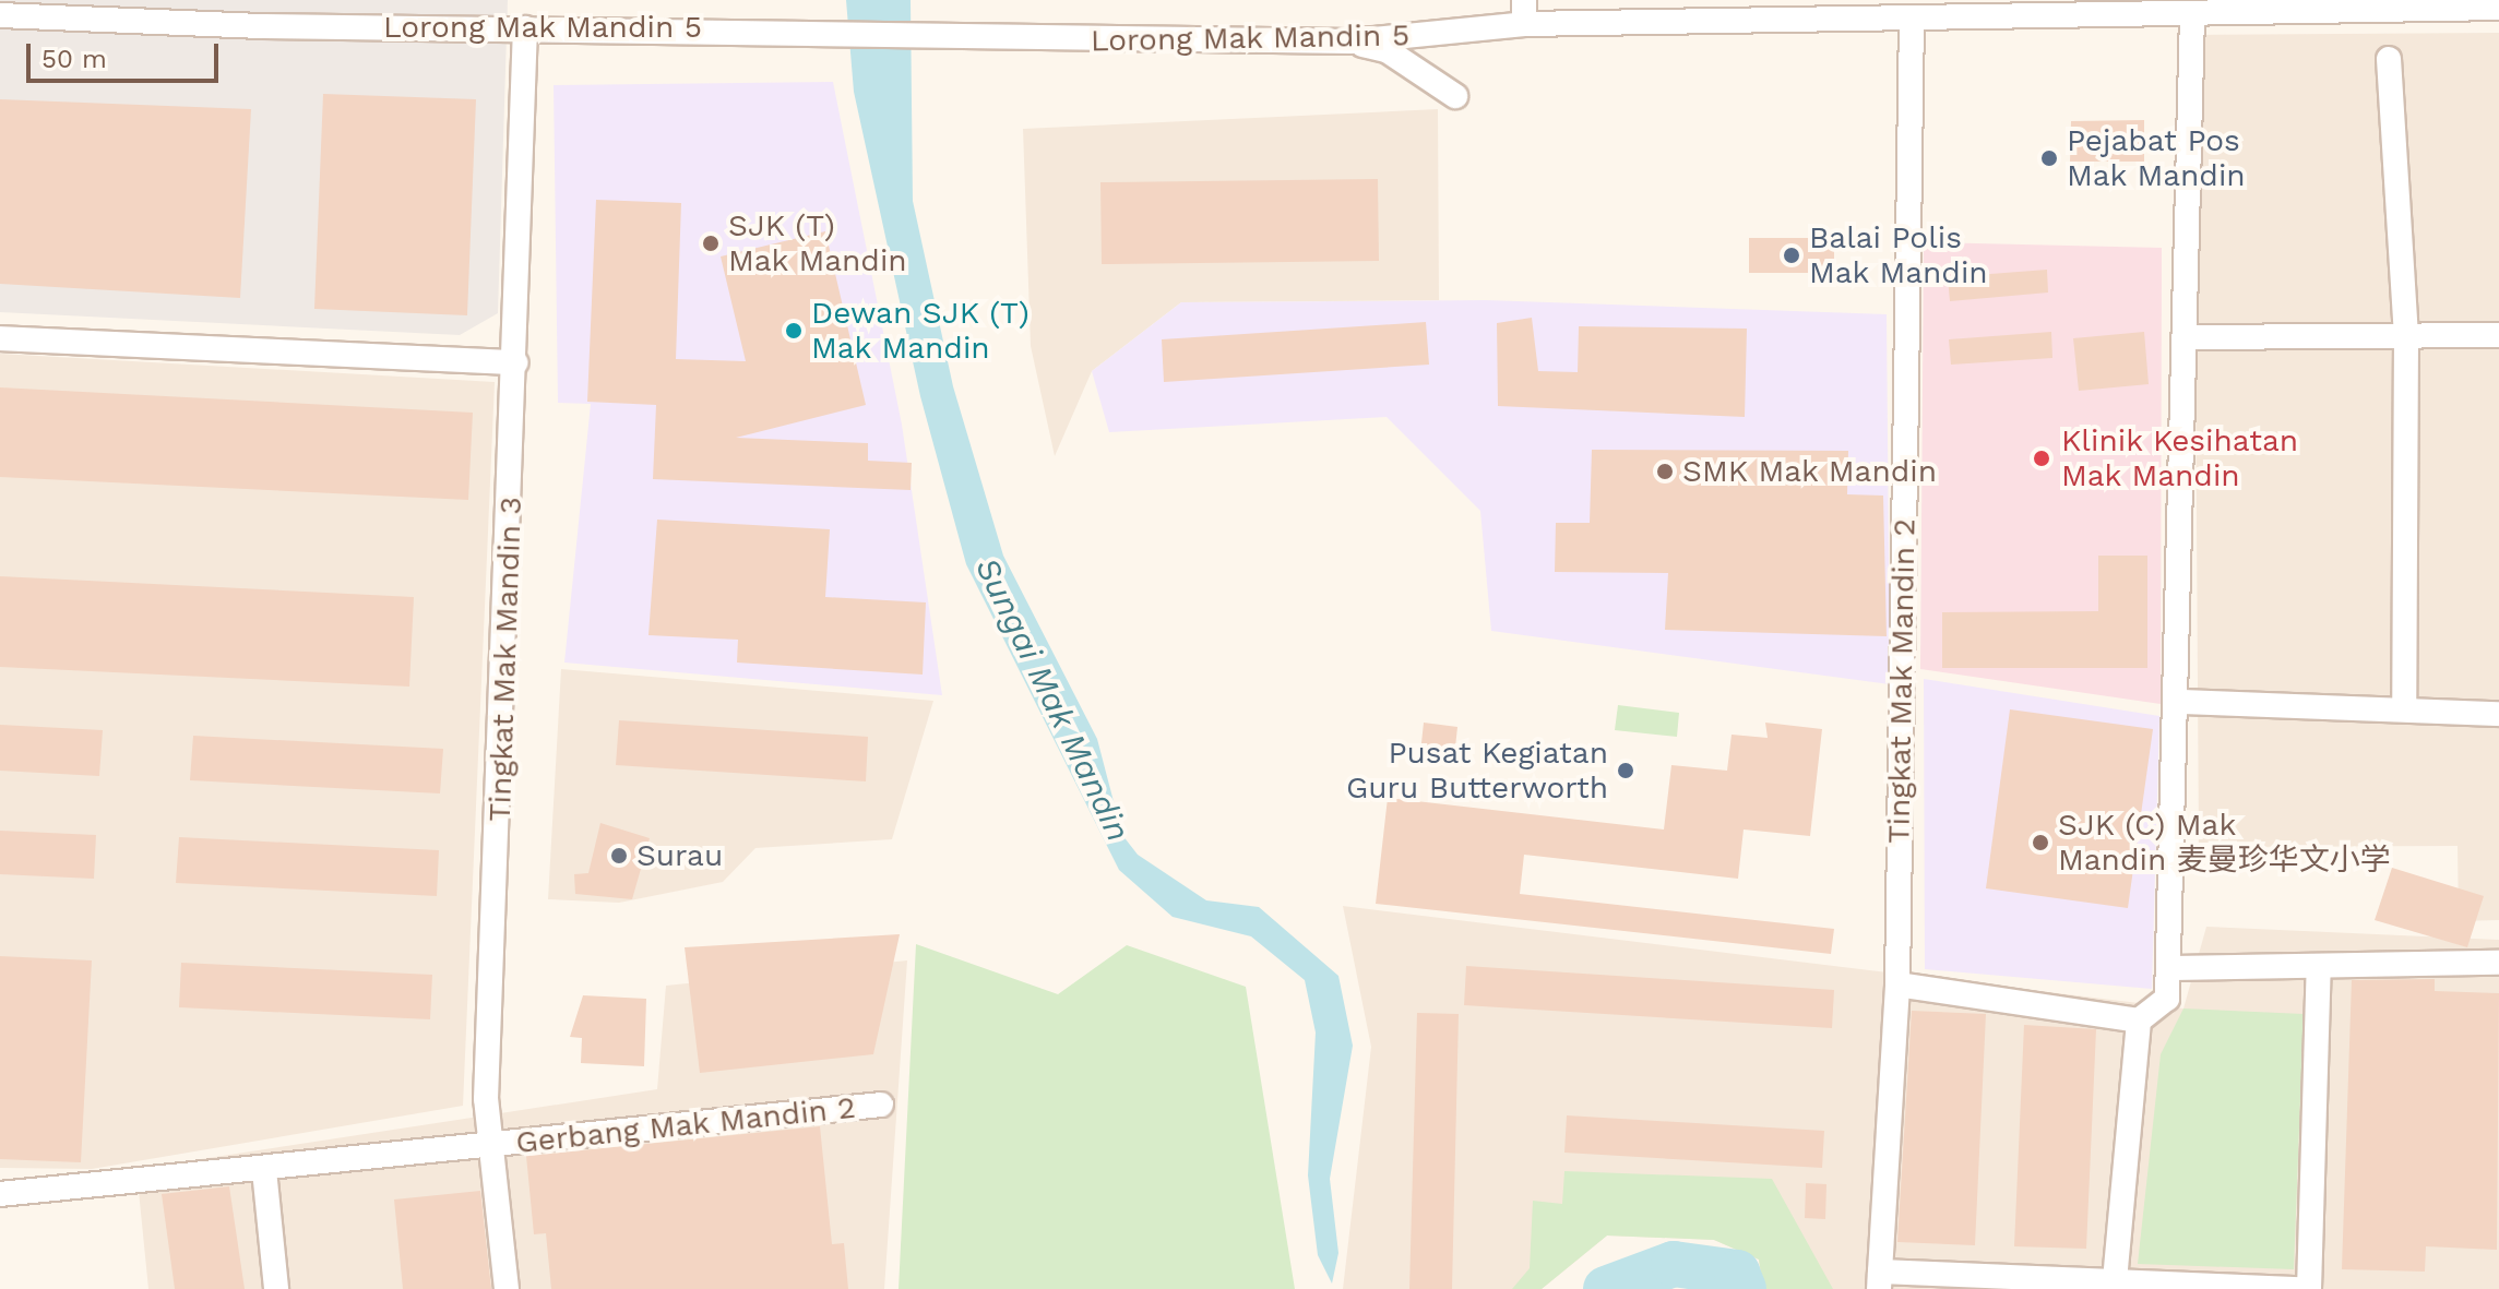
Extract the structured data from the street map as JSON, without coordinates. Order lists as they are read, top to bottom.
{
  "streets": {
    "street": [
      "Lorong Mak Mandin 5",
      "Tingkat Mak Mandin 3",
      "Tingkat Mak Mandin 2",
      "Gerbang Mak Mandin 2"
    ]
  },
  "crossings": [
    ["Lorong Mak Mandin 5", "Tingkat Mak Mandin 3"],
    ["Lorong Mak Mandin 5", "Tingkat Mak Mandin 2"],
    ["Tingkat Mak Mandin 3", "Gerbang Mak Mandin 2"]
  ],
  "water": ["Sungai Mak Mandin"],
  "places": [
    "Pejabat Pos Mak Mandin",
    "SJK (T) Mak Mandin",
    "Balai Polis Mak Mandin",
    "Dewan SJK (T) Mak Mandin",
    "Klinik Kesihatan Mak Mandin",
    "SMK Mak Mandin",
    "Pusat Kegiatan Guru Butterworth",
    "SJK (C) Mak Mandin 麦曼珍华文小学",
    "Surau"
  ],
  "scale_bar": "50 m"
}
